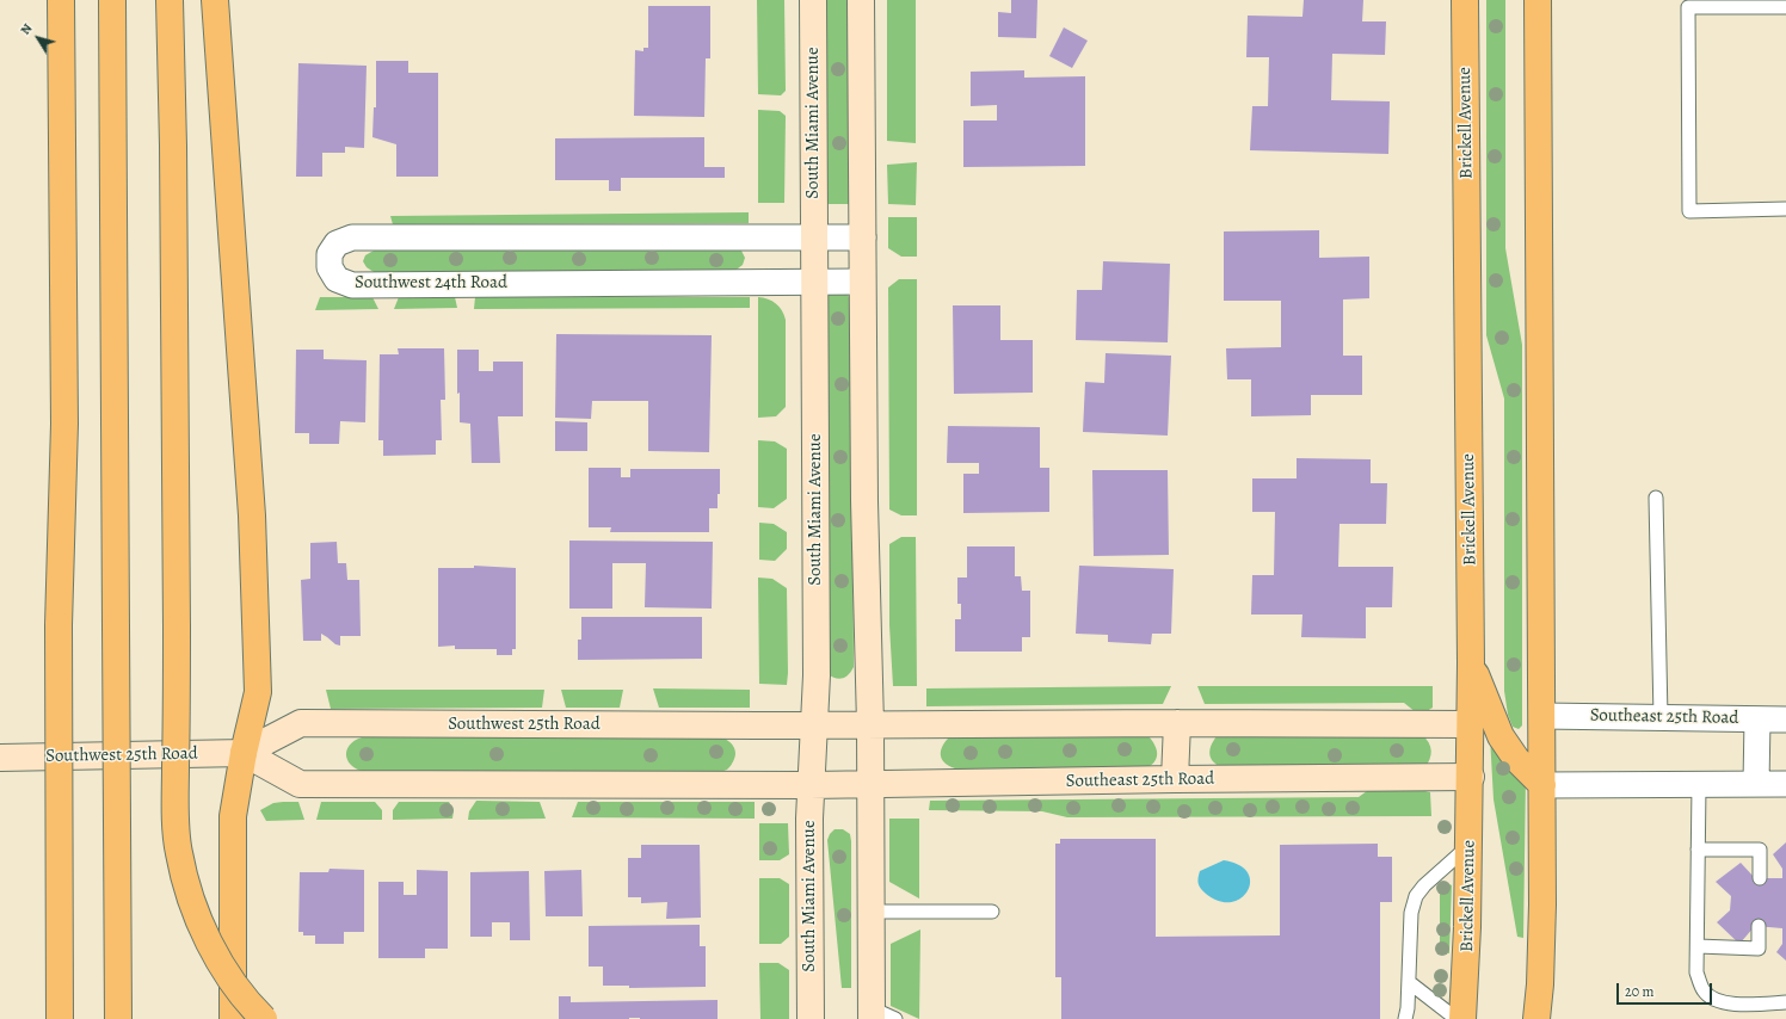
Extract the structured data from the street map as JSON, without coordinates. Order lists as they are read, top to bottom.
{
  "streets": {
    "main road": [
      "South Miami Avenue",
      "Brickell Avenue",
      "Southeast 25th Road",
      "Southwest 25th Road"
    ],
    "street": ["Southwest 24th Road"]
  },
  "crossings": [
    ["South Miami Avenue", "Southwest 24th Road"],
    ["South Miami Avenue", "Southeast 25th Road"],
    ["South Miami Avenue", "Southwest 25th Road"],
    ["Brickell Avenue", "Southeast 25th Road"]
  ],
  "scale_bar": "20 m",
  "north": "top left"
}
